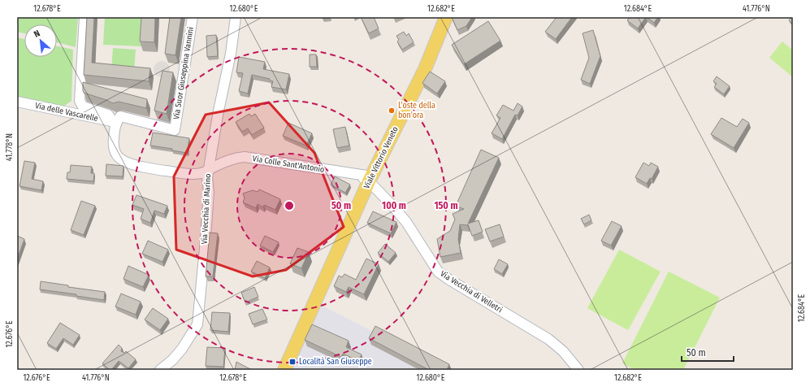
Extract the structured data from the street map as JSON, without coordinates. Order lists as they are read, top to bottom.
{
  "streets": {
    "main road": ["Viale Vittorio Veneto"],
    "street": [
      "Via Suor Giuseppina Vannini",
      "Via delle Vascarelle",
      "Via Colle Sant'Antonio",
      "Via Vecchia di Marino",
      "Via Vecchia di Velletri"
    ]
  },
  "crossings": [
    ["Via Suor Giuseppina Vannini", "Via delle Vascarelle"],
    ["Viale Vittorio Veneto", "Via Colle Sant'Antonio"],
    ["Viale Vittorio Veneto", "Via Vecchia di Velletri"],
    ["Via Colle Sant'Antonio", "Via Vecchia di Marino"],
    ["Via Colle Sant'Antonio", "Via Vecchia di Velletri"]
  ],
  "places": {
    "other": ["L’oste della bon’ora"],
    "transit": ["Località San Giuseppe"]
  },
  "scale_bar": "50 m",
  "north": "top left",
  "coordinates": [
    "12.678°E",
    "12.680°E",
    "12.682°E",
    "12.684°E",
    "41.776°N",
    "41.778°N",
    "12.676°E"
  ],
  "rings": ["50 m", "100 m", "150 m"]
}
